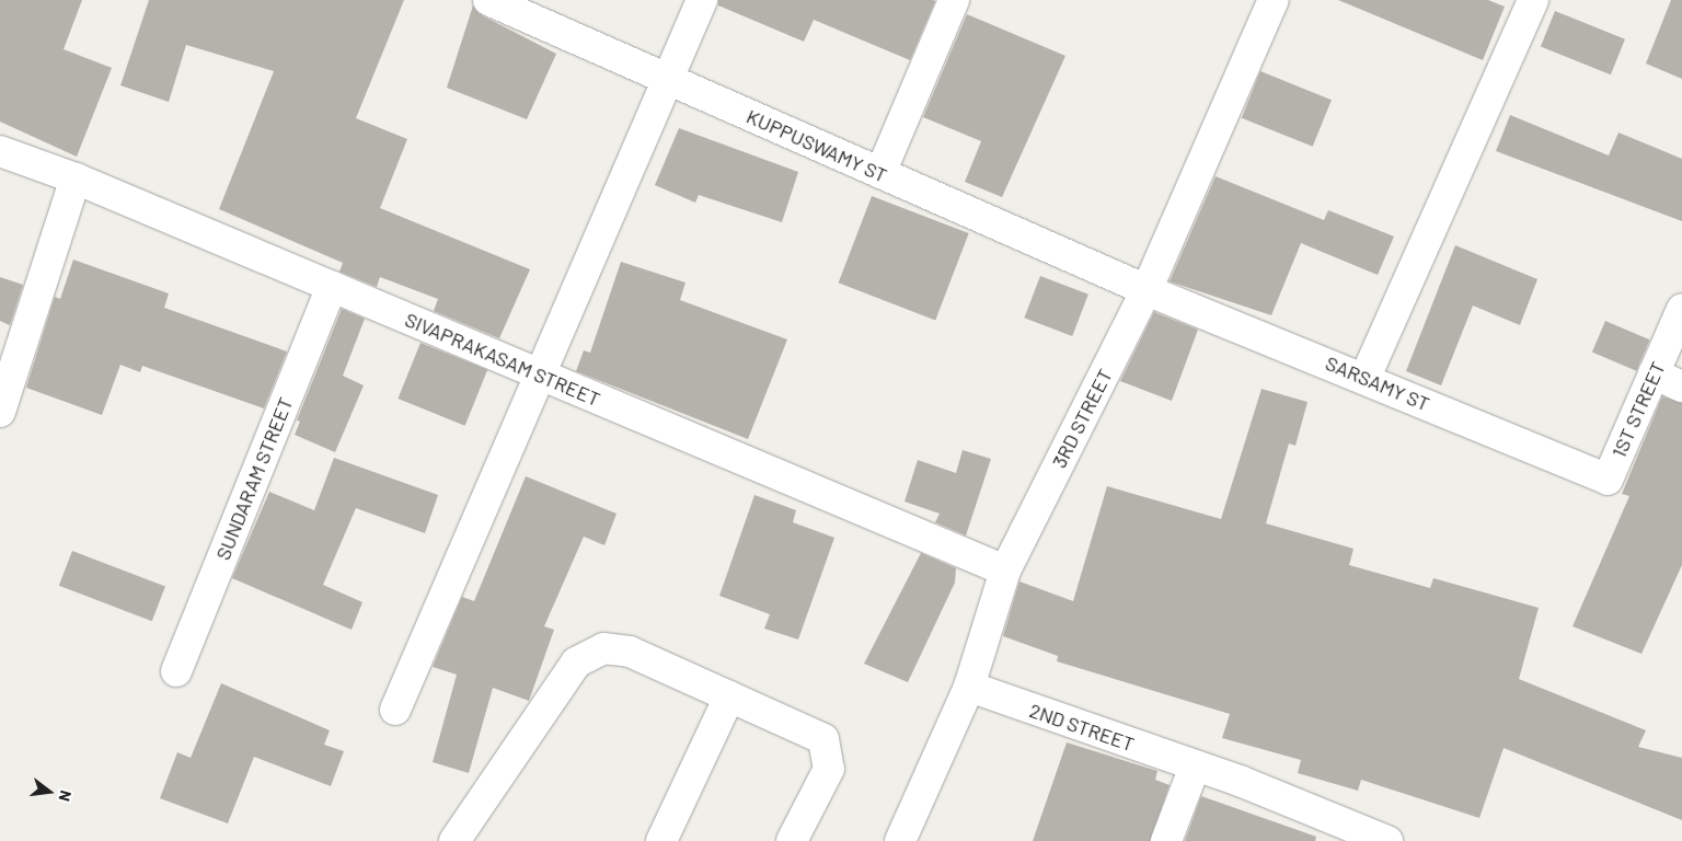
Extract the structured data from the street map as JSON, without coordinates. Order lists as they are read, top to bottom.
{
  "streets": {
    "street": [
      "KUPPUSWAMY ST",
      "SIVAPRAKASAM STREET",
      "SARSAMY ST",
      "1ST STREET",
      "3RD STREET",
      "SUNDARAM STREET",
      "2ND STREET"
    ]
  },
  "crossings": [
    ["KUPPUSWAMY ST", "SARSAMY ST"],
    ["KUPPUSWAMY ST", "3RD STREET"],
    ["SIVAPRAKASAM STREET", "3RD STREET"],
    ["SIVAPRAKASAM STREET", "SUNDARAM STREET"],
    ["SARSAMY ST", "1ST STREET"],
    ["SARSAMY ST", "3RD STREET"],
    ["3RD STREET", "2ND STREET"]
  ],
  "north": "right"
}
